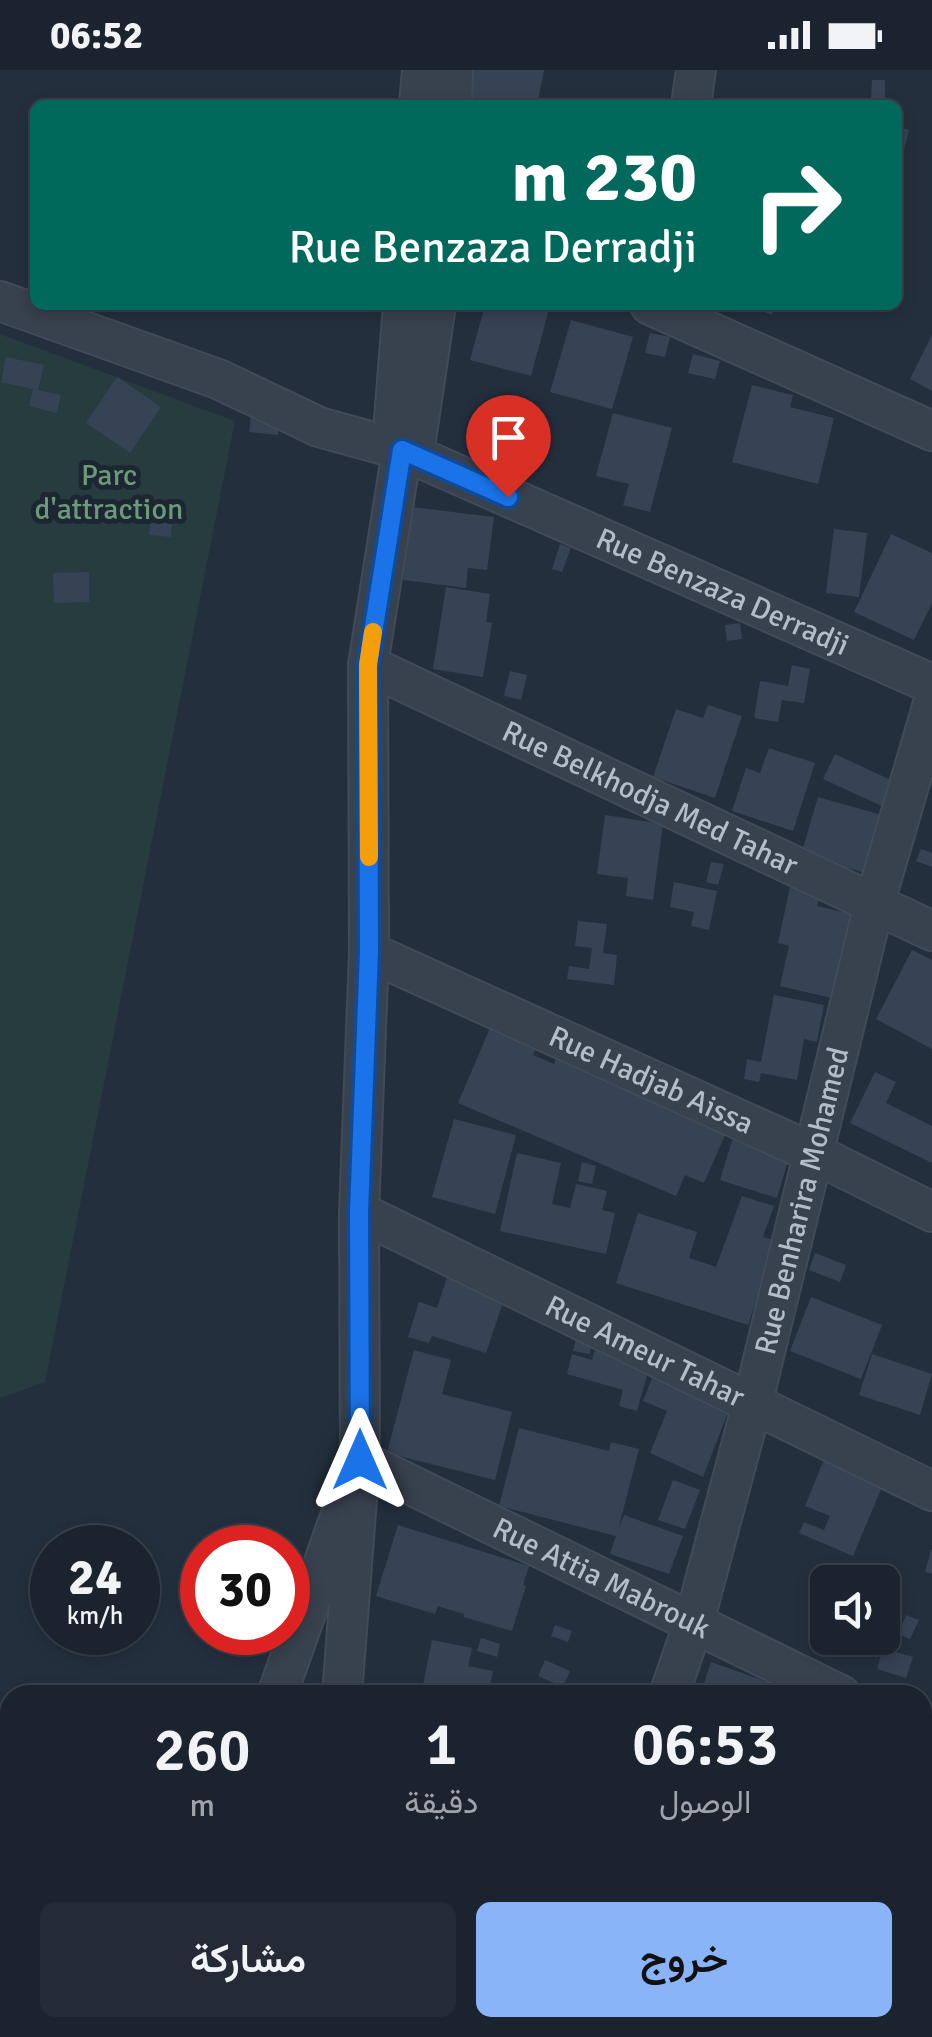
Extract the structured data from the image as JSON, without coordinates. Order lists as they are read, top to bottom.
{
  "streets": {
    "street": [
      "Rue Benzaza Derradji",
      "Rue Belkhodja Med Tahar",
      "Rue Hadjab Aissa",
      "Rue Benharira Mohamed",
      "Rue Ameur Tahar",
      "Rue Attia Mabrouk"
    ]
  },
  "crossings": [
    ["Rue Belkhodja Med Tahar", "Rue Benharira Mohamed"],
    ["Rue Hadjab Aissa", "Rue Benharira Mohamed"],
    ["Rue Benharira Mohamed", "Rue Ameur Tahar"],
    ["Rue Benharira Mohamed", "Rue Attia Mabrouk"]
  ],
  "parks": ["Parc d'attraction"],
  "page": {
    "status": "06:52",
    "turn": ["230 m", "Rue Benzaza Derradji"],
    "speed": "24 km/h",
    "limit": "30",
    "eta": [
      "06:53",
      "الوصول",
      "1",
      "دقيقة",
      "260",
      "m"
    ],
    "buttons": ["خروج", "مشاركة"]
  }
}
